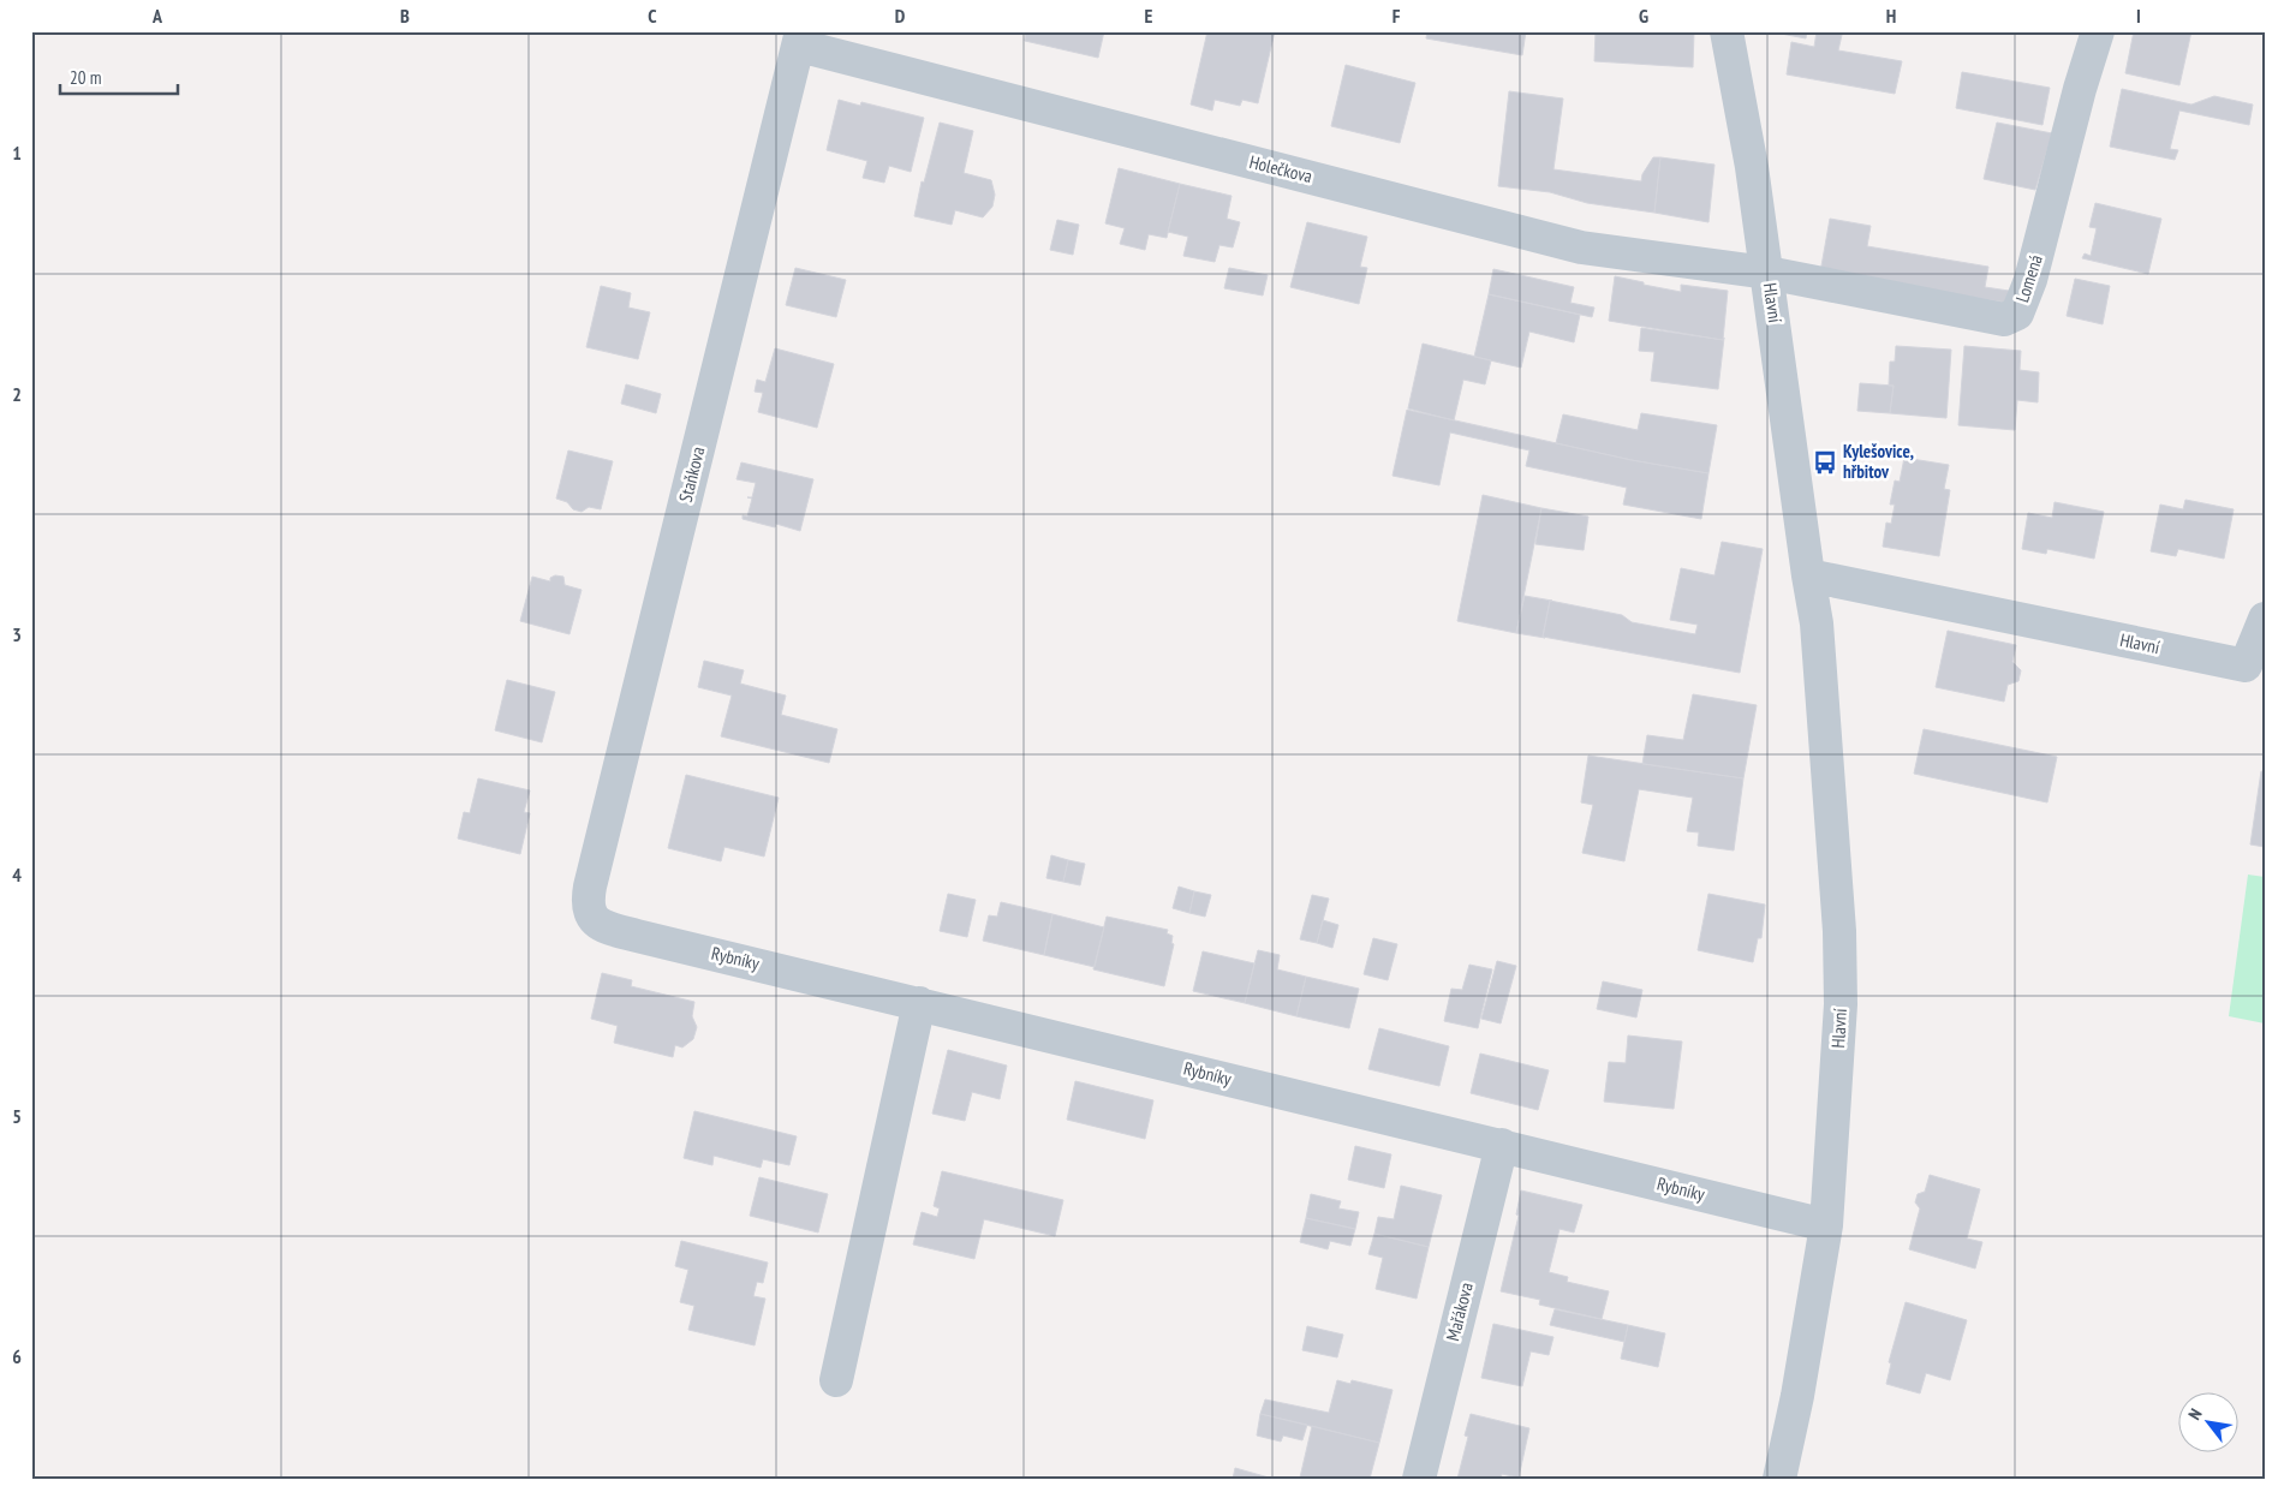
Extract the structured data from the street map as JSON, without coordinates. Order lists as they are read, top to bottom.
{
  "streets": {
    "street": [
      "Holečkova",
      "Lomená",
      "Hlavní",
      "Staňkova",
      "Rybníky",
      "Mařákova"
    ]
  },
  "crossings": [
    ["Holečkova", "Lomená"],
    ["Holečkova", "Hlavní"],
    ["Holečkova", "Staňkova"],
    ["Lomená", "Hlavní"],
    ["Hlavní", "Rybníky"],
    ["Staňkova", "Rybníky"],
    ["Rybníky", "Mařákova"]
  ],
  "places": {
    "bus stop": ["Kylešovice, hřbitov"]
  },
  "scale_bar": "20 m",
  "north": "top left",
  "grid": {
    "columns": [
      "A",
      "B",
      "C",
      "D",
      "E",
      "F",
      "G",
      "H",
      "I"
    ],
    "rows": [
      "1",
      "2",
      "3",
      "4",
      "5",
      "6"
    ]
  }
}
